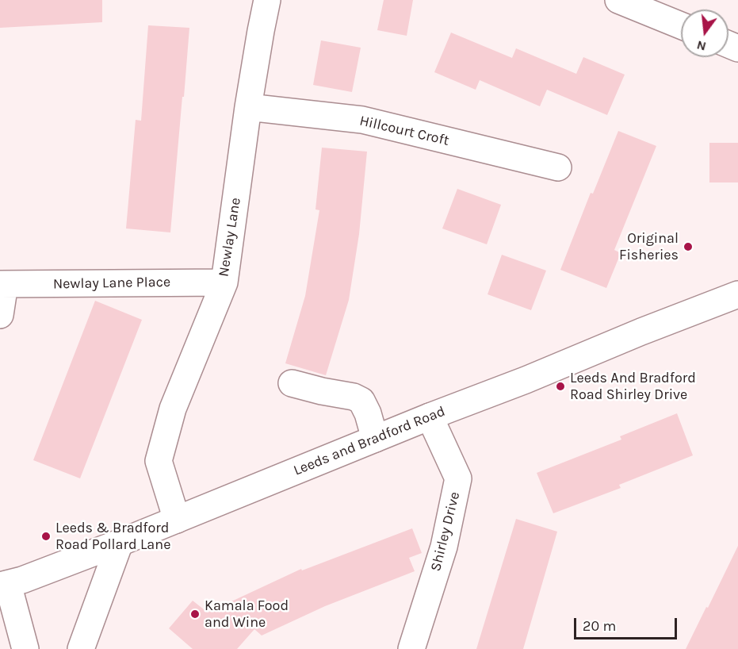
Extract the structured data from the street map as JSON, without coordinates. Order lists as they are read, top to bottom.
{
  "streets": {
    "street": [
      "Hillcourt Croft",
      "Newlay Lane",
      "Newlay Lane Place",
      "Leeds and Bradford Road",
      "Shirley Drive"
    ]
  },
  "crossings": [
    ["Hillcourt Croft", "Newlay Lane"],
    ["Newlay Lane", "Newlay Lane Place"],
    ["Newlay Lane", "Leeds and Bradford Road"],
    ["Leeds and Bradford Road", "Shirley Drive"]
  ],
  "places": [
    "Original Fisheries",
    "Leeds And Bradford Road Shirley Drive",
    "Leeds & Bradford Road Pollard Lane",
    "Kamala Food and Wine"
  ],
  "scale_bar": "20 m",
  "north": "bottom"
}
